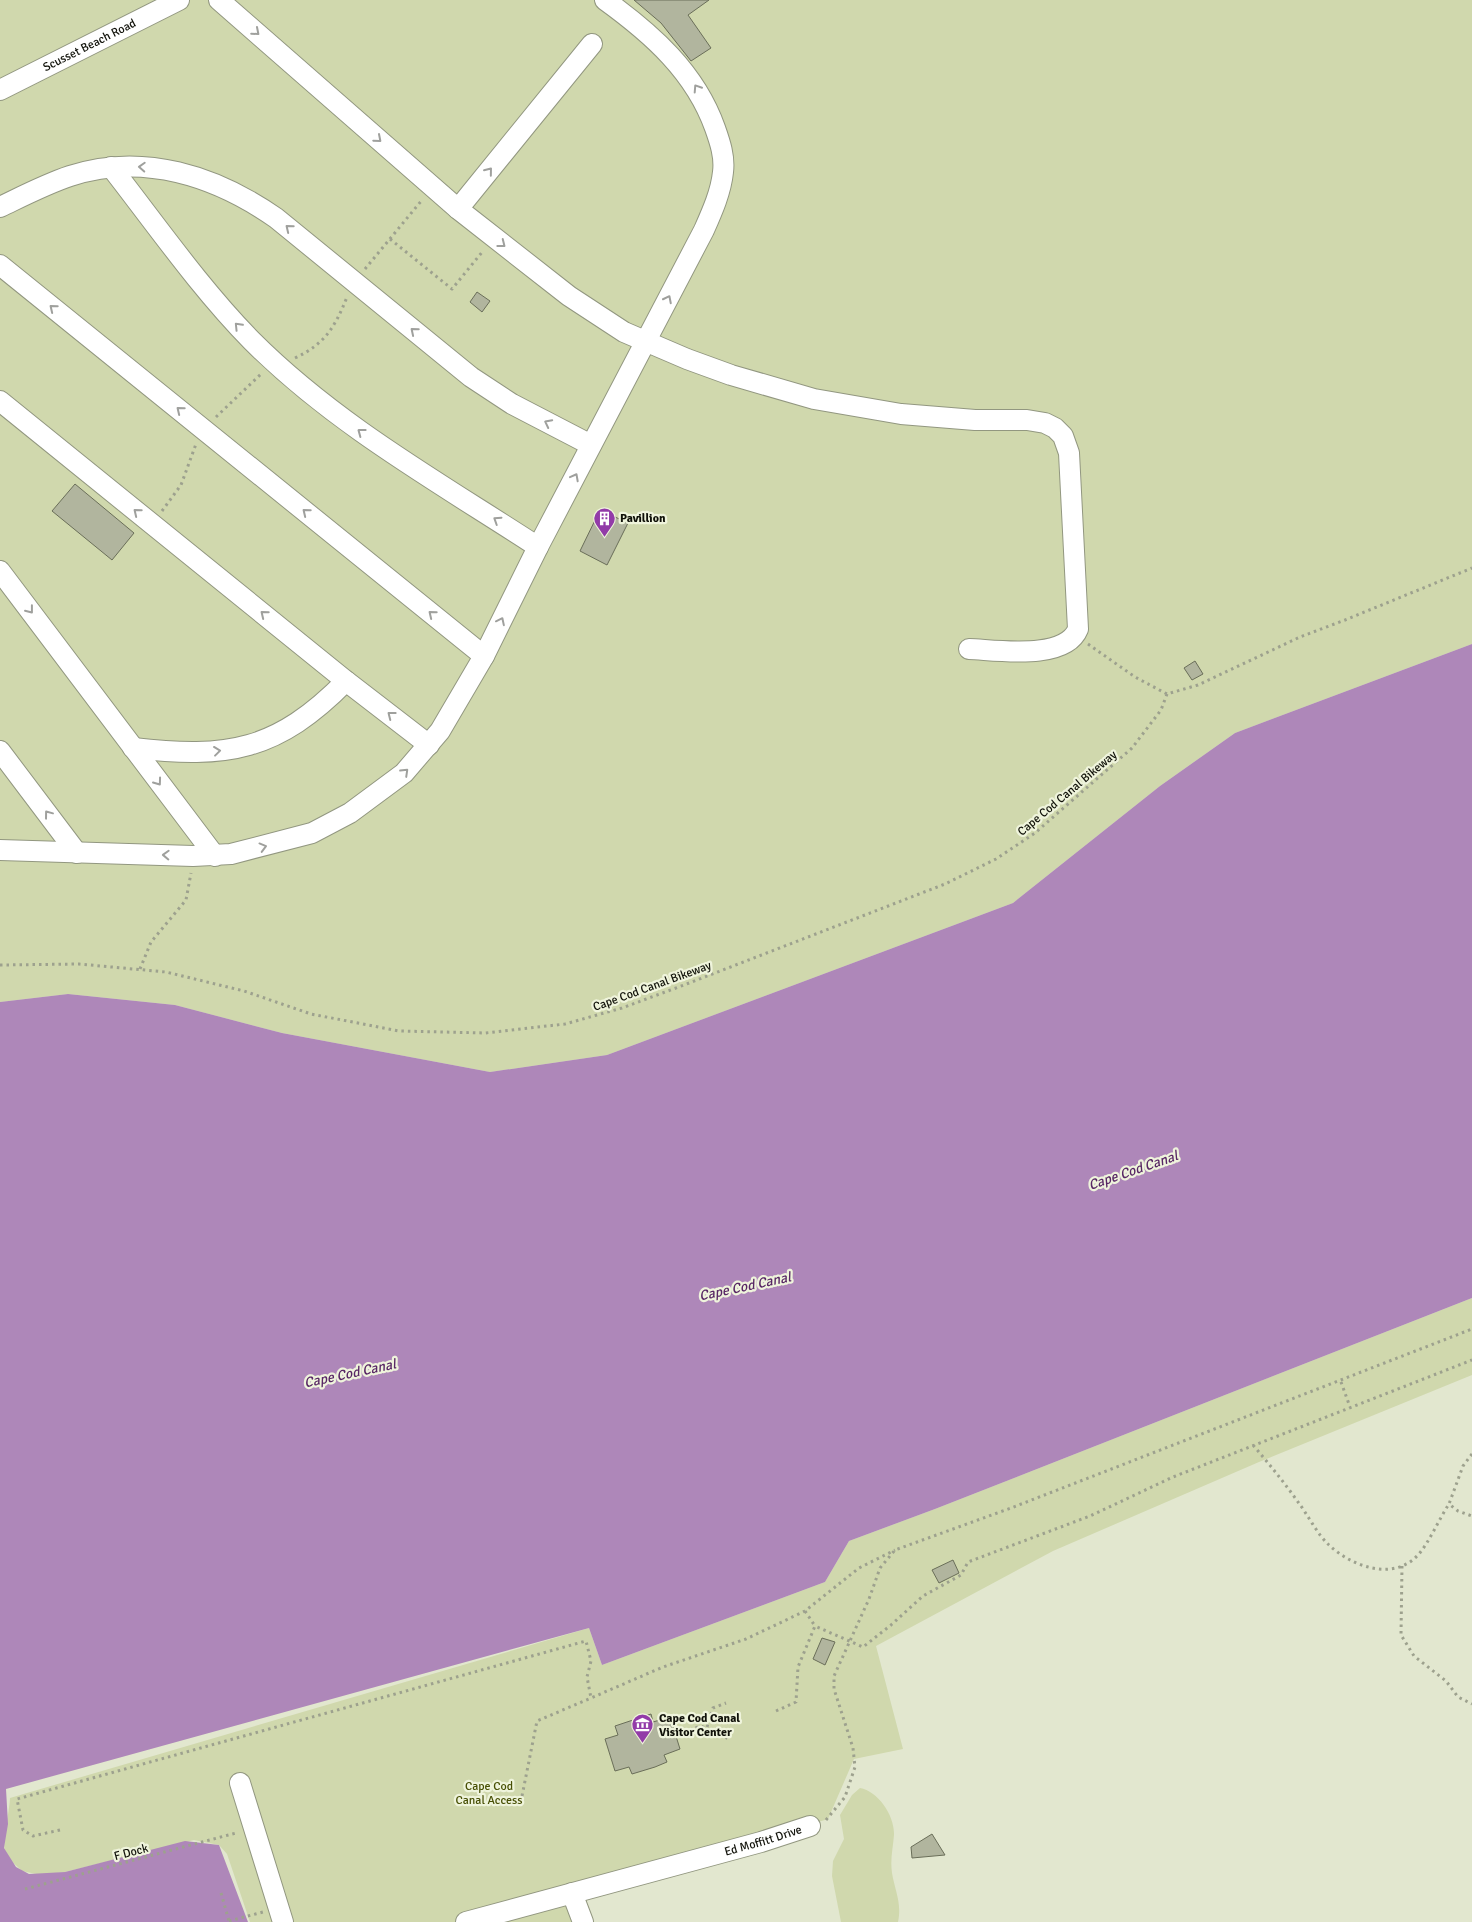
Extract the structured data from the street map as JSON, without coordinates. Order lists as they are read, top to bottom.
{
  "streets": {
    "street": ["Scusset Beach Road", "Ed Moffitt Drive"],
    "path": ["Cape Cod Canal Bikeway", "F Dock"]
  },
  "water": ["Cape Cod Canal"],
  "parks": ["Cape Cod Canal Access"],
  "places": {
    "building": ["Pavillion"],
    "museum": ["Cape Cod Canal Visitor Center"]
  }
}
